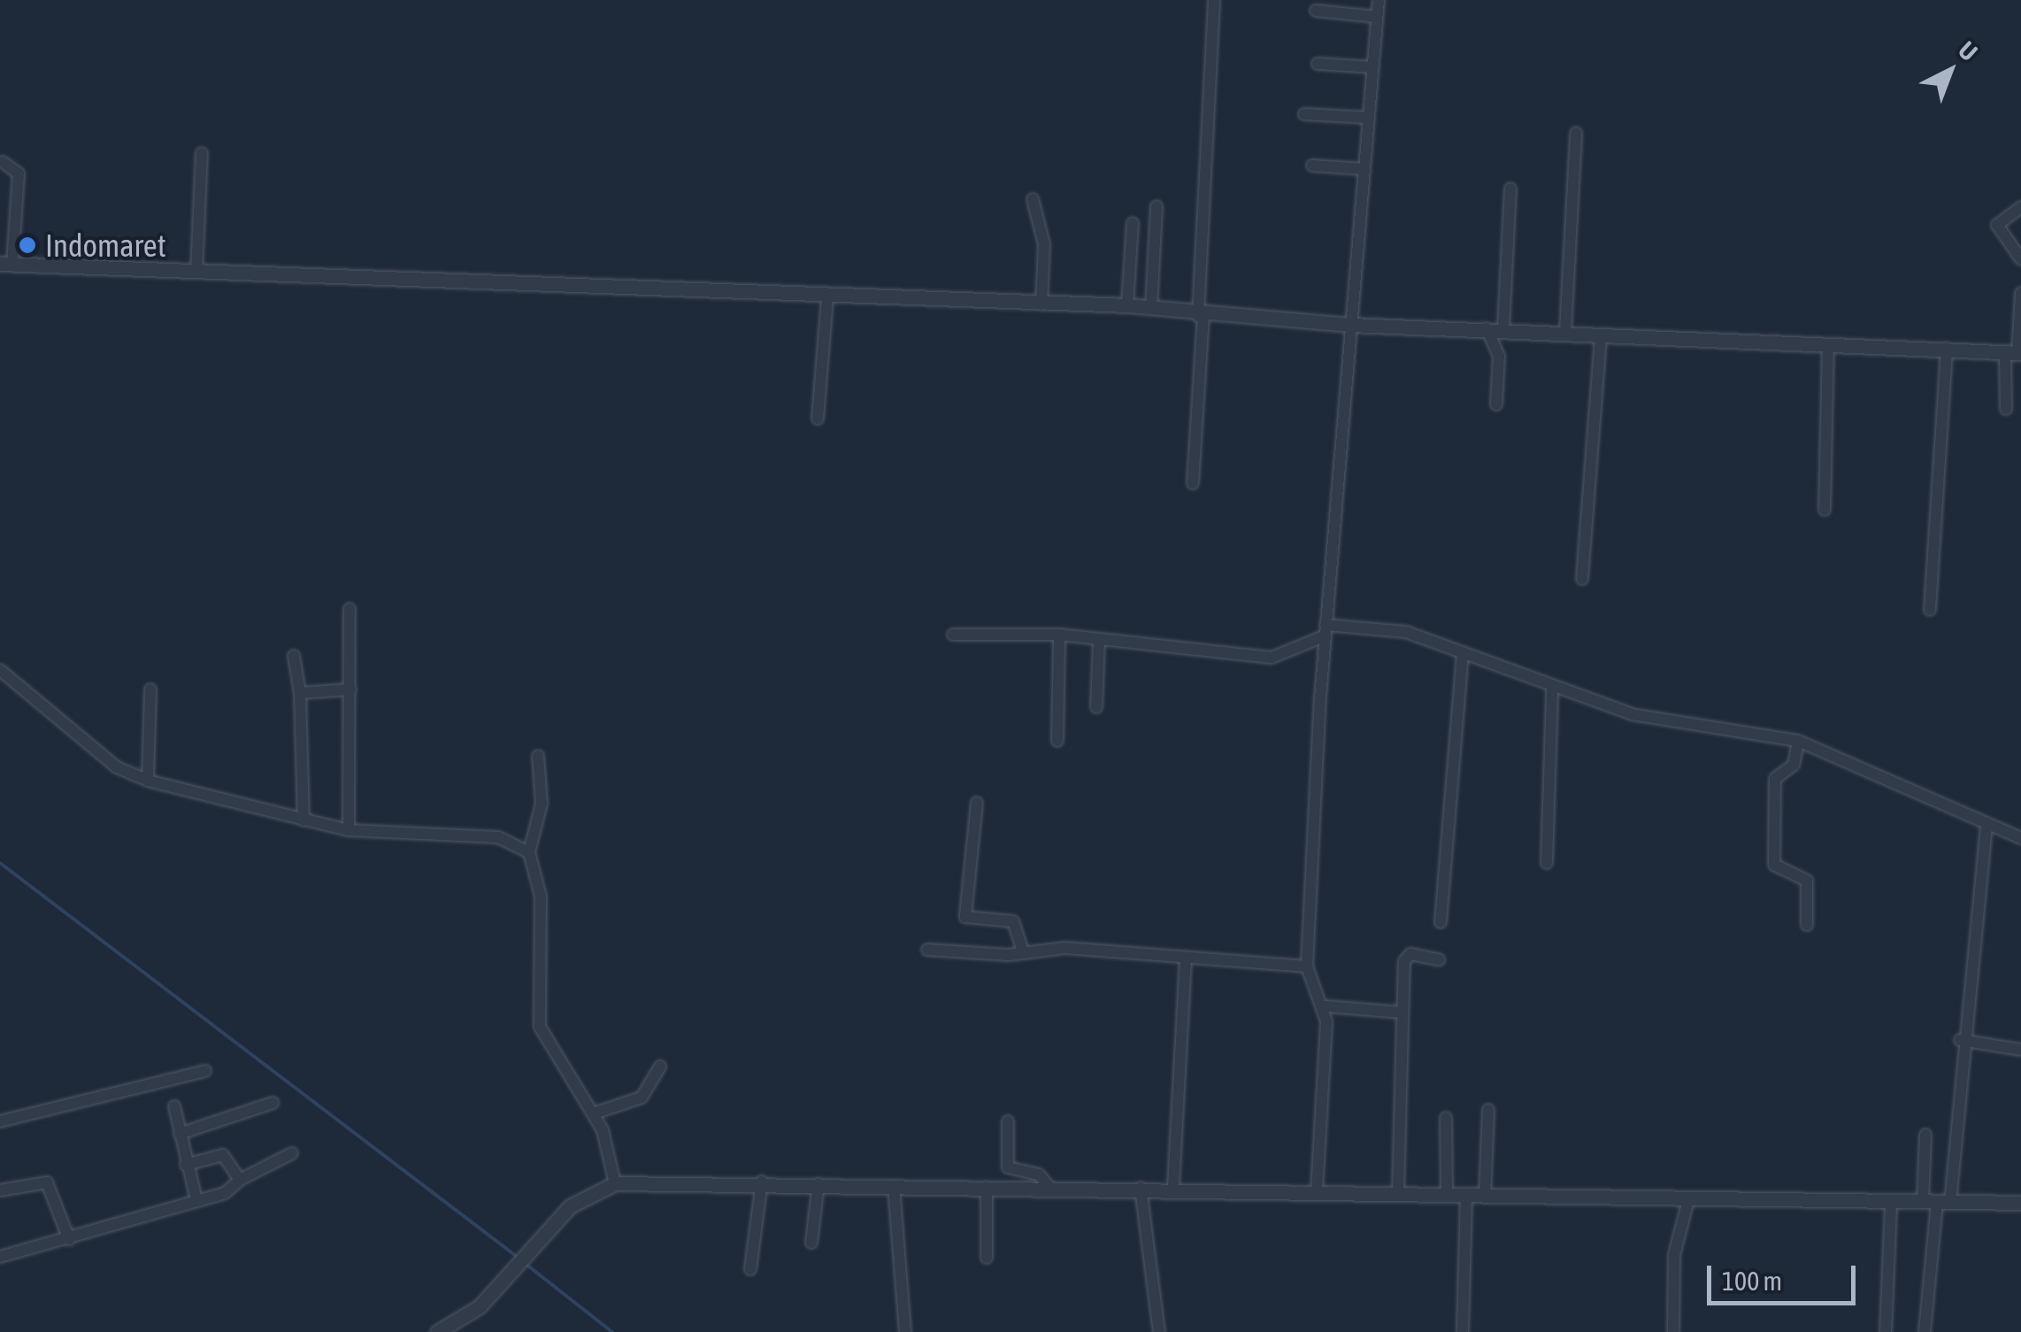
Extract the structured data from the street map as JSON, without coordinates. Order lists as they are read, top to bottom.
{
  "places": ["Indomaret"],
  "scale_bar": "100 m",
  "north": "top right"
}
